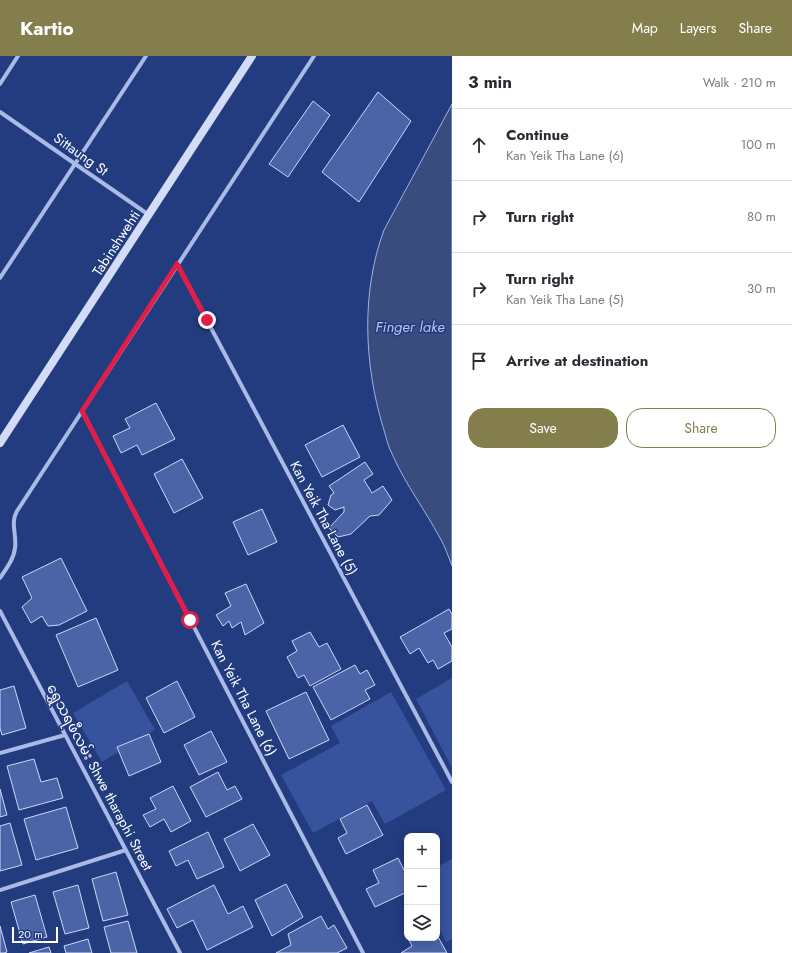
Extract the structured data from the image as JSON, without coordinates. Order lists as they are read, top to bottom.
{
  "streets": {
    "main road": ["Tabinshwehti"],
    "street": [
      "Sittaung St",
      "Kan Yeik Tha Lane (5)",
      "Kan Yeik Tha Lane (6)",
      "ရွှေသရဖီလမ်း Shwe tharaphi Street"
    ]
  },
  "crossings": [
    ["Sittaung St", "Tabinshwehti"]
  ],
  "water": ["Finger lake"],
  "scale_bar": "20 m",
  "page": {
    "header": "Kartio",
    "nav": ["Map", "Layers", "Share"],
    "heading": ["3 min", "Walk · 210 m"],
    "list": [
      ["Continue", "Kan Yeik Tha Lane (6)", "100 m"],
      ["Turn right", "80 m"],
      ["Turn right", "Kan Yeik Tha Lane (5)", "30 m"],
      "Arrive at destination"
    ],
    "buttons": ["Save", "Share"],
    "map_buttons": ["+", "−"],
    "scale": "20 m"
  }
}
